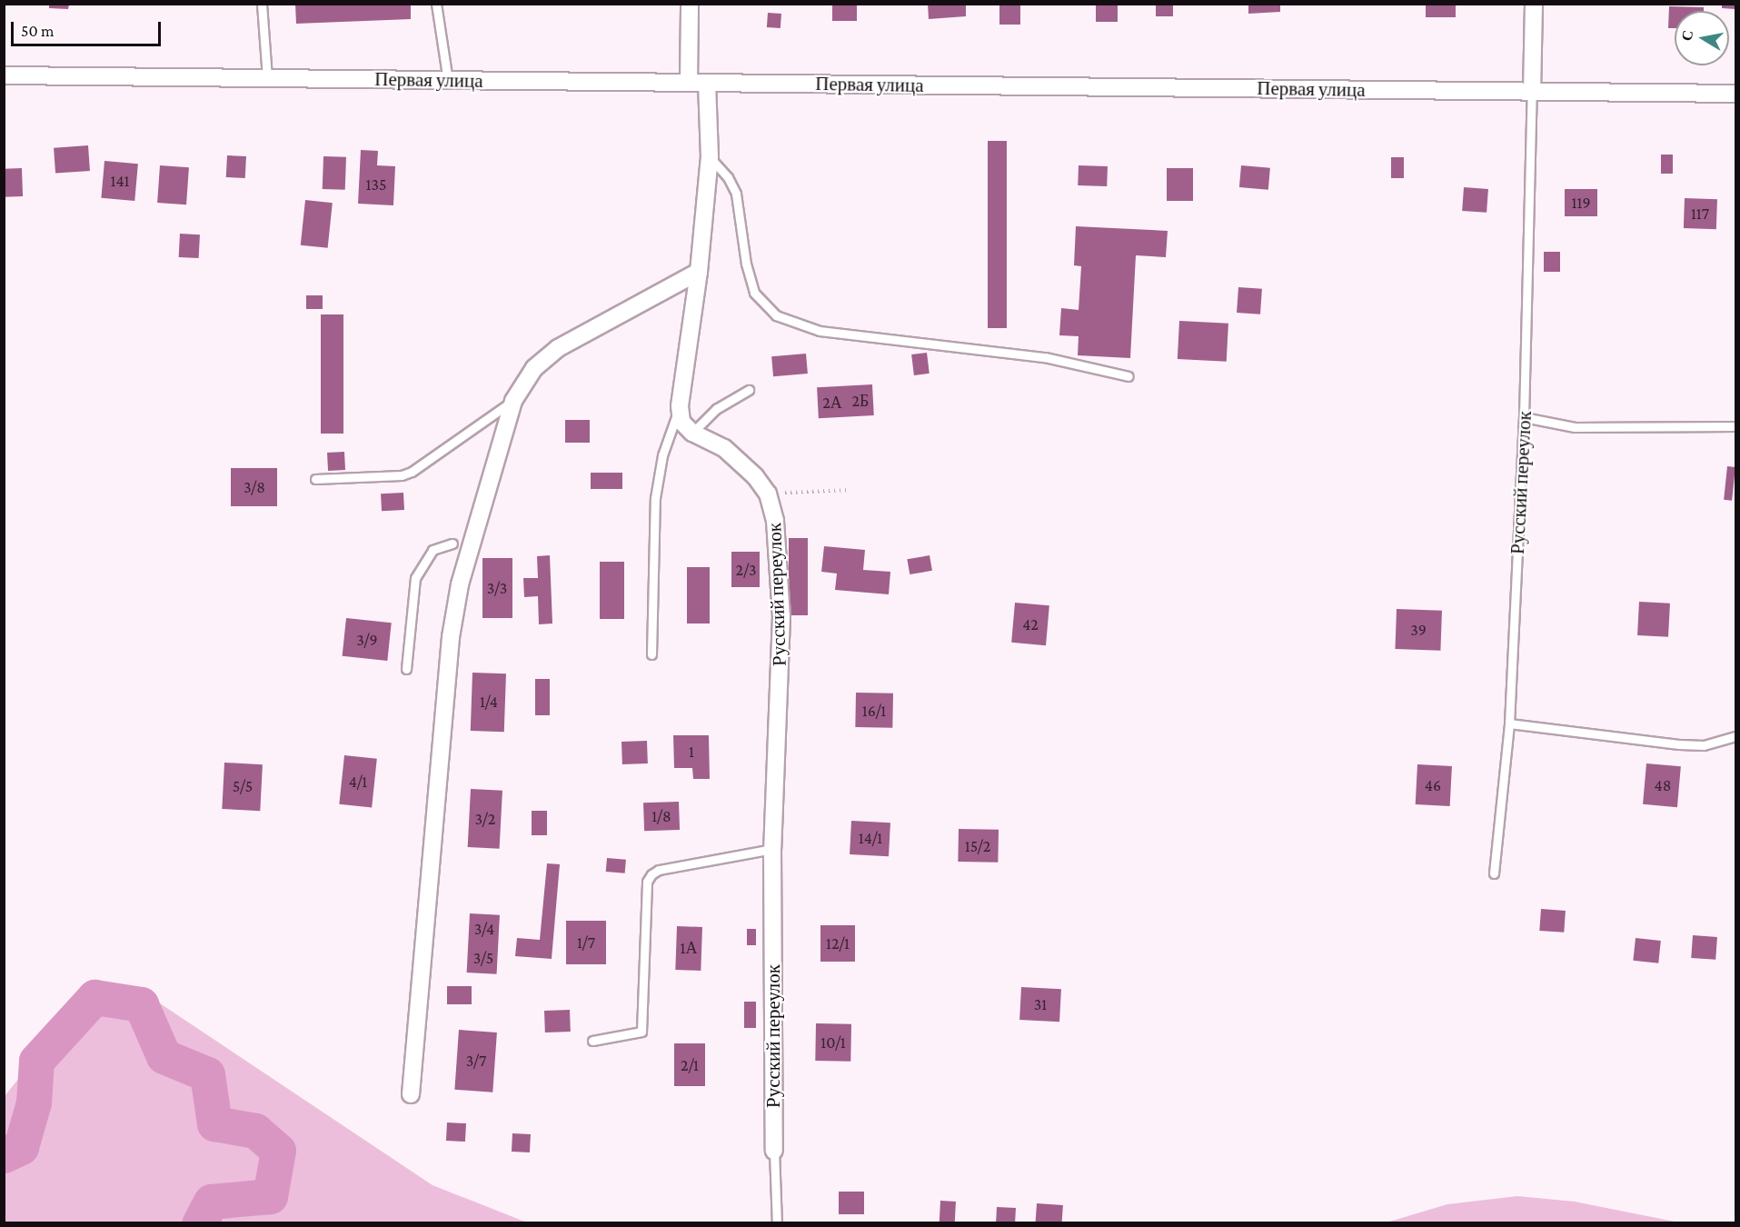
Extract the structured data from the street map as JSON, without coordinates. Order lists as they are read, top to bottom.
{
  "streets": {
    "street": ["Первая улица", "Русский переулок"]
  },
  "crossings": [
    ["Первая улица", "Русский переулок"]
  ],
  "house_numbers": [
    "141",
    "135",
    "119",
    "117",
    "2Б",
    "2А",
    "3/8",
    "2/3",
    "3/3",
    "42",
    "39",
    "3/9",
    "1/4",
    "16/1",
    "1",
    "4/1",
    "46",
    "48",
    "5/5",
    "1/8",
    "3/2",
    "14/1",
    "15/2",
    "3/4",
    "1/7",
    "12/1",
    "1А",
    "3/5",
    "31",
    "10/1",
    "3/7",
    "2/1"
  ],
  "scale_bar": "50 m",
  "north": "left"
}
